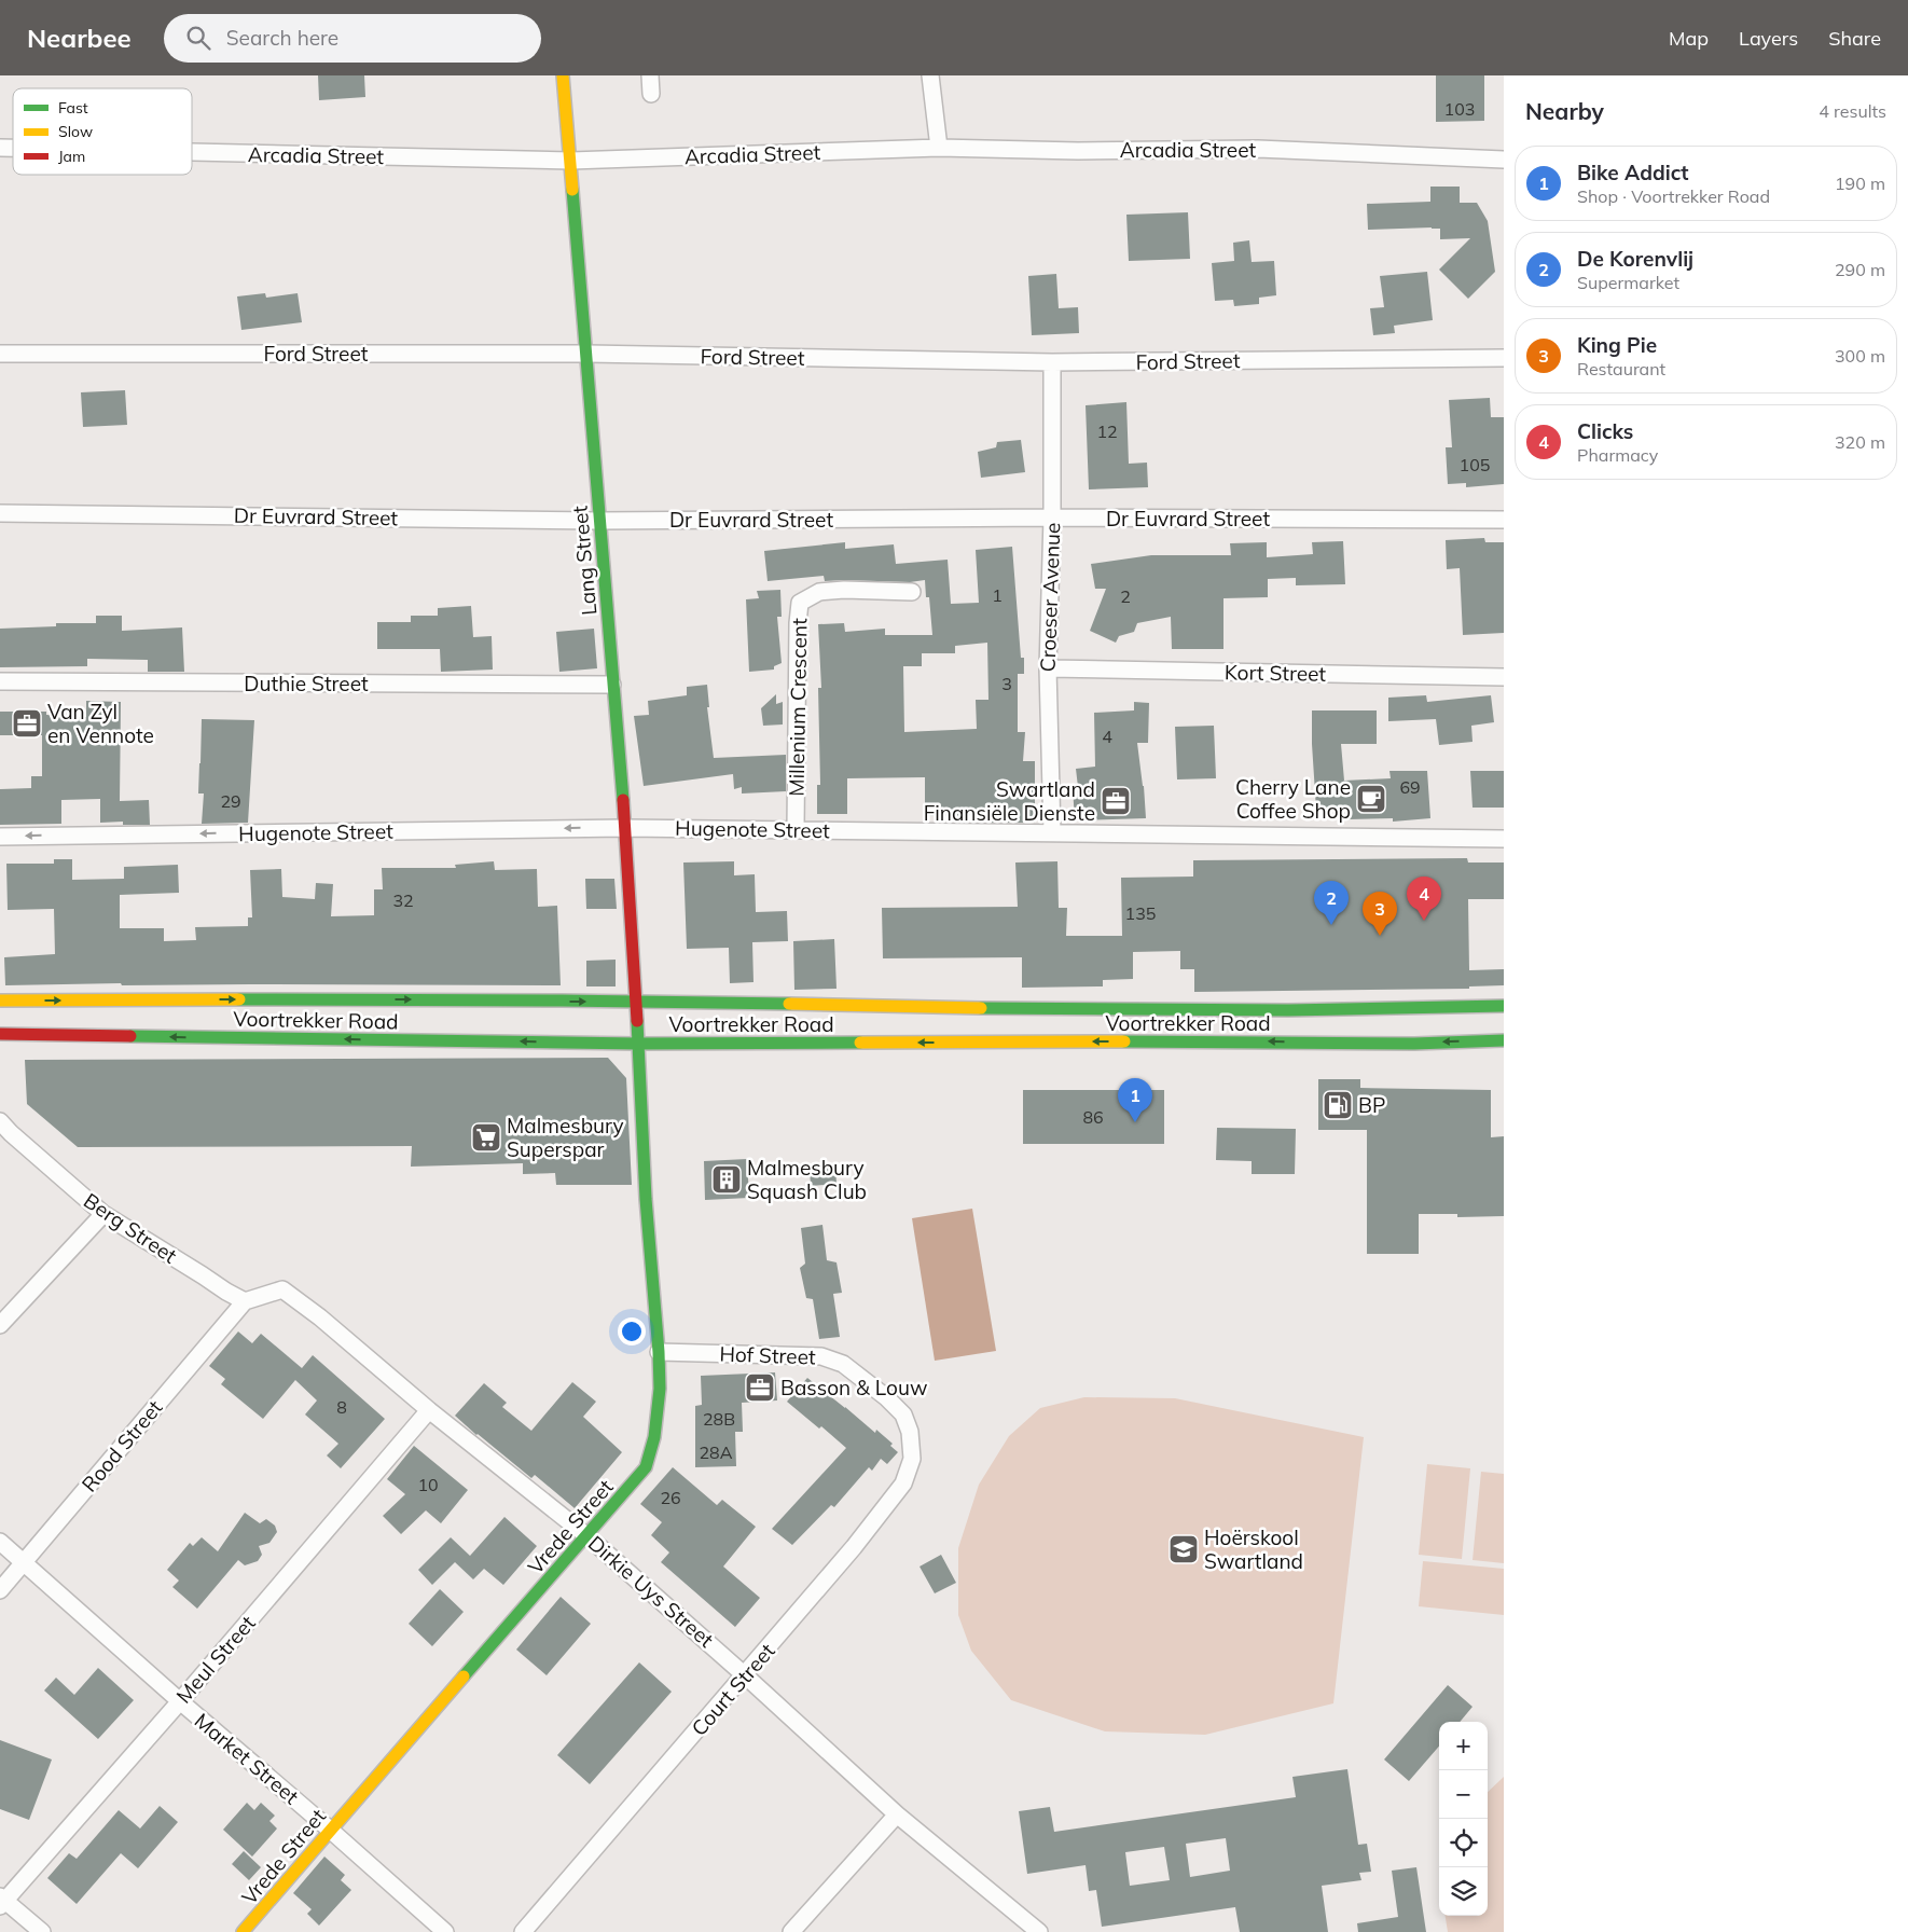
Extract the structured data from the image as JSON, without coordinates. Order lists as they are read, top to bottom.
{
  "streets": {
    "main road": ["Lang Street", "Voortrekker Road", "Vrede Street"],
    "street": [
      "Arcadia Street",
      "Ford Street",
      "Dr Euvrard Street",
      "Croeser Avenue",
      "Kort Street",
      "Duthie Street",
      "Millenium Crescent",
      "Hugenote Street",
      "Berg Street",
      "Hof Street",
      "Rood Street",
      "Dirkie Uys Street",
      "Meul Street",
      "Court Street",
      "Market Street"
    ]
  },
  "crossings": [
    ["Arcadia Street", "Lang Street"],
    ["Ford Street", "Lang Street"],
    ["Ford Street", "Croeser Avenue"],
    ["Dr Euvrard Street", "Lang Street"],
    ["Dr Euvrard Street", "Croeser Avenue"],
    ["Lang Street", "Duthie Street"],
    ["Lang Street", "Hugenote Street"],
    ["Lang Street", "Voortrekker Road"],
    ["Lang Street", "Vrede Street"],
    ["Croeser Avenue", "Kort Street"],
    ["Croeser Avenue", "Hugenote Street"],
    ["Millenium Crescent", "Hugenote Street"],
    ["Voortrekker Road", "Vrede Street"],
    ["Berg Street", "Rood Street"],
    ["Berg Street", "Dirkie Uys Street"],
    ["Hof Street", "Vrede Street"],
    ["Hof Street", "Court Street"],
    ["Rood Street", "Dirkie Uys Street"],
    ["Rood Street", "Market Street"],
    ["Vrede Street", "Dirkie Uys Street"],
    ["Vrede Street", "Market Street"],
    ["Dirkie Uys Street", "Meul Street"],
    ["Dirkie Uys Street", "Court Street"],
    ["Meul Street", "Market Street"]
  ],
  "one_way": ["Hugenote Street"],
  "places": {
    "office": ["Van Zyl en Vennote", "Swartland Finansiële Dienste", "Basson & Louw"],
    "cafe": ["Cherry Lane Coffee Shop"],
    "fuel station": ["BP"],
    "supermarket": ["Malmesbury Superspar"],
    "building": ["Malmesbury Squash Club"],
    "school or university": ["Hoërskool Swartland"]
  },
  "house_numbers": [
    "103",
    "12",
    "105",
    "1",
    "2",
    "3",
    "4",
    "69",
    "29",
    "32",
    "135",
    "86",
    "8",
    "28B",
    "28A",
    "10",
    "26"
  ],
  "legend": ["Fast", "Slow", "Jam"],
  "page": {
    "header": "Nearbee",
    "search": "Search here",
    "nav": ["Map", "Layers", "Share"],
    "heading": ["Nearby", "4 results"],
    "list": [
      {
        "mark": "1",
        "name": "Bike Addict",
        "note": "Shop · Voortrekker Road",
        "value": "190 m"
      },
      {
        "mark": "2",
        "name": "De Korenvlij",
        "note": "Supermarket",
        "value": "290 m"
      },
      {
        "mark": "3",
        "name": "King Pie",
        "note": "Restaurant",
        "value": "300 m"
      },
      {
        "mark": "4",
        "name": "Clicks",
        "note": "Pharmacy",
        "value": "320 m"
      }
    ],
    "pins": [
      "4",
      "2",
      "3",
      "1"
    ],
    "map_buttons": ["+", "−"]
  }
}
